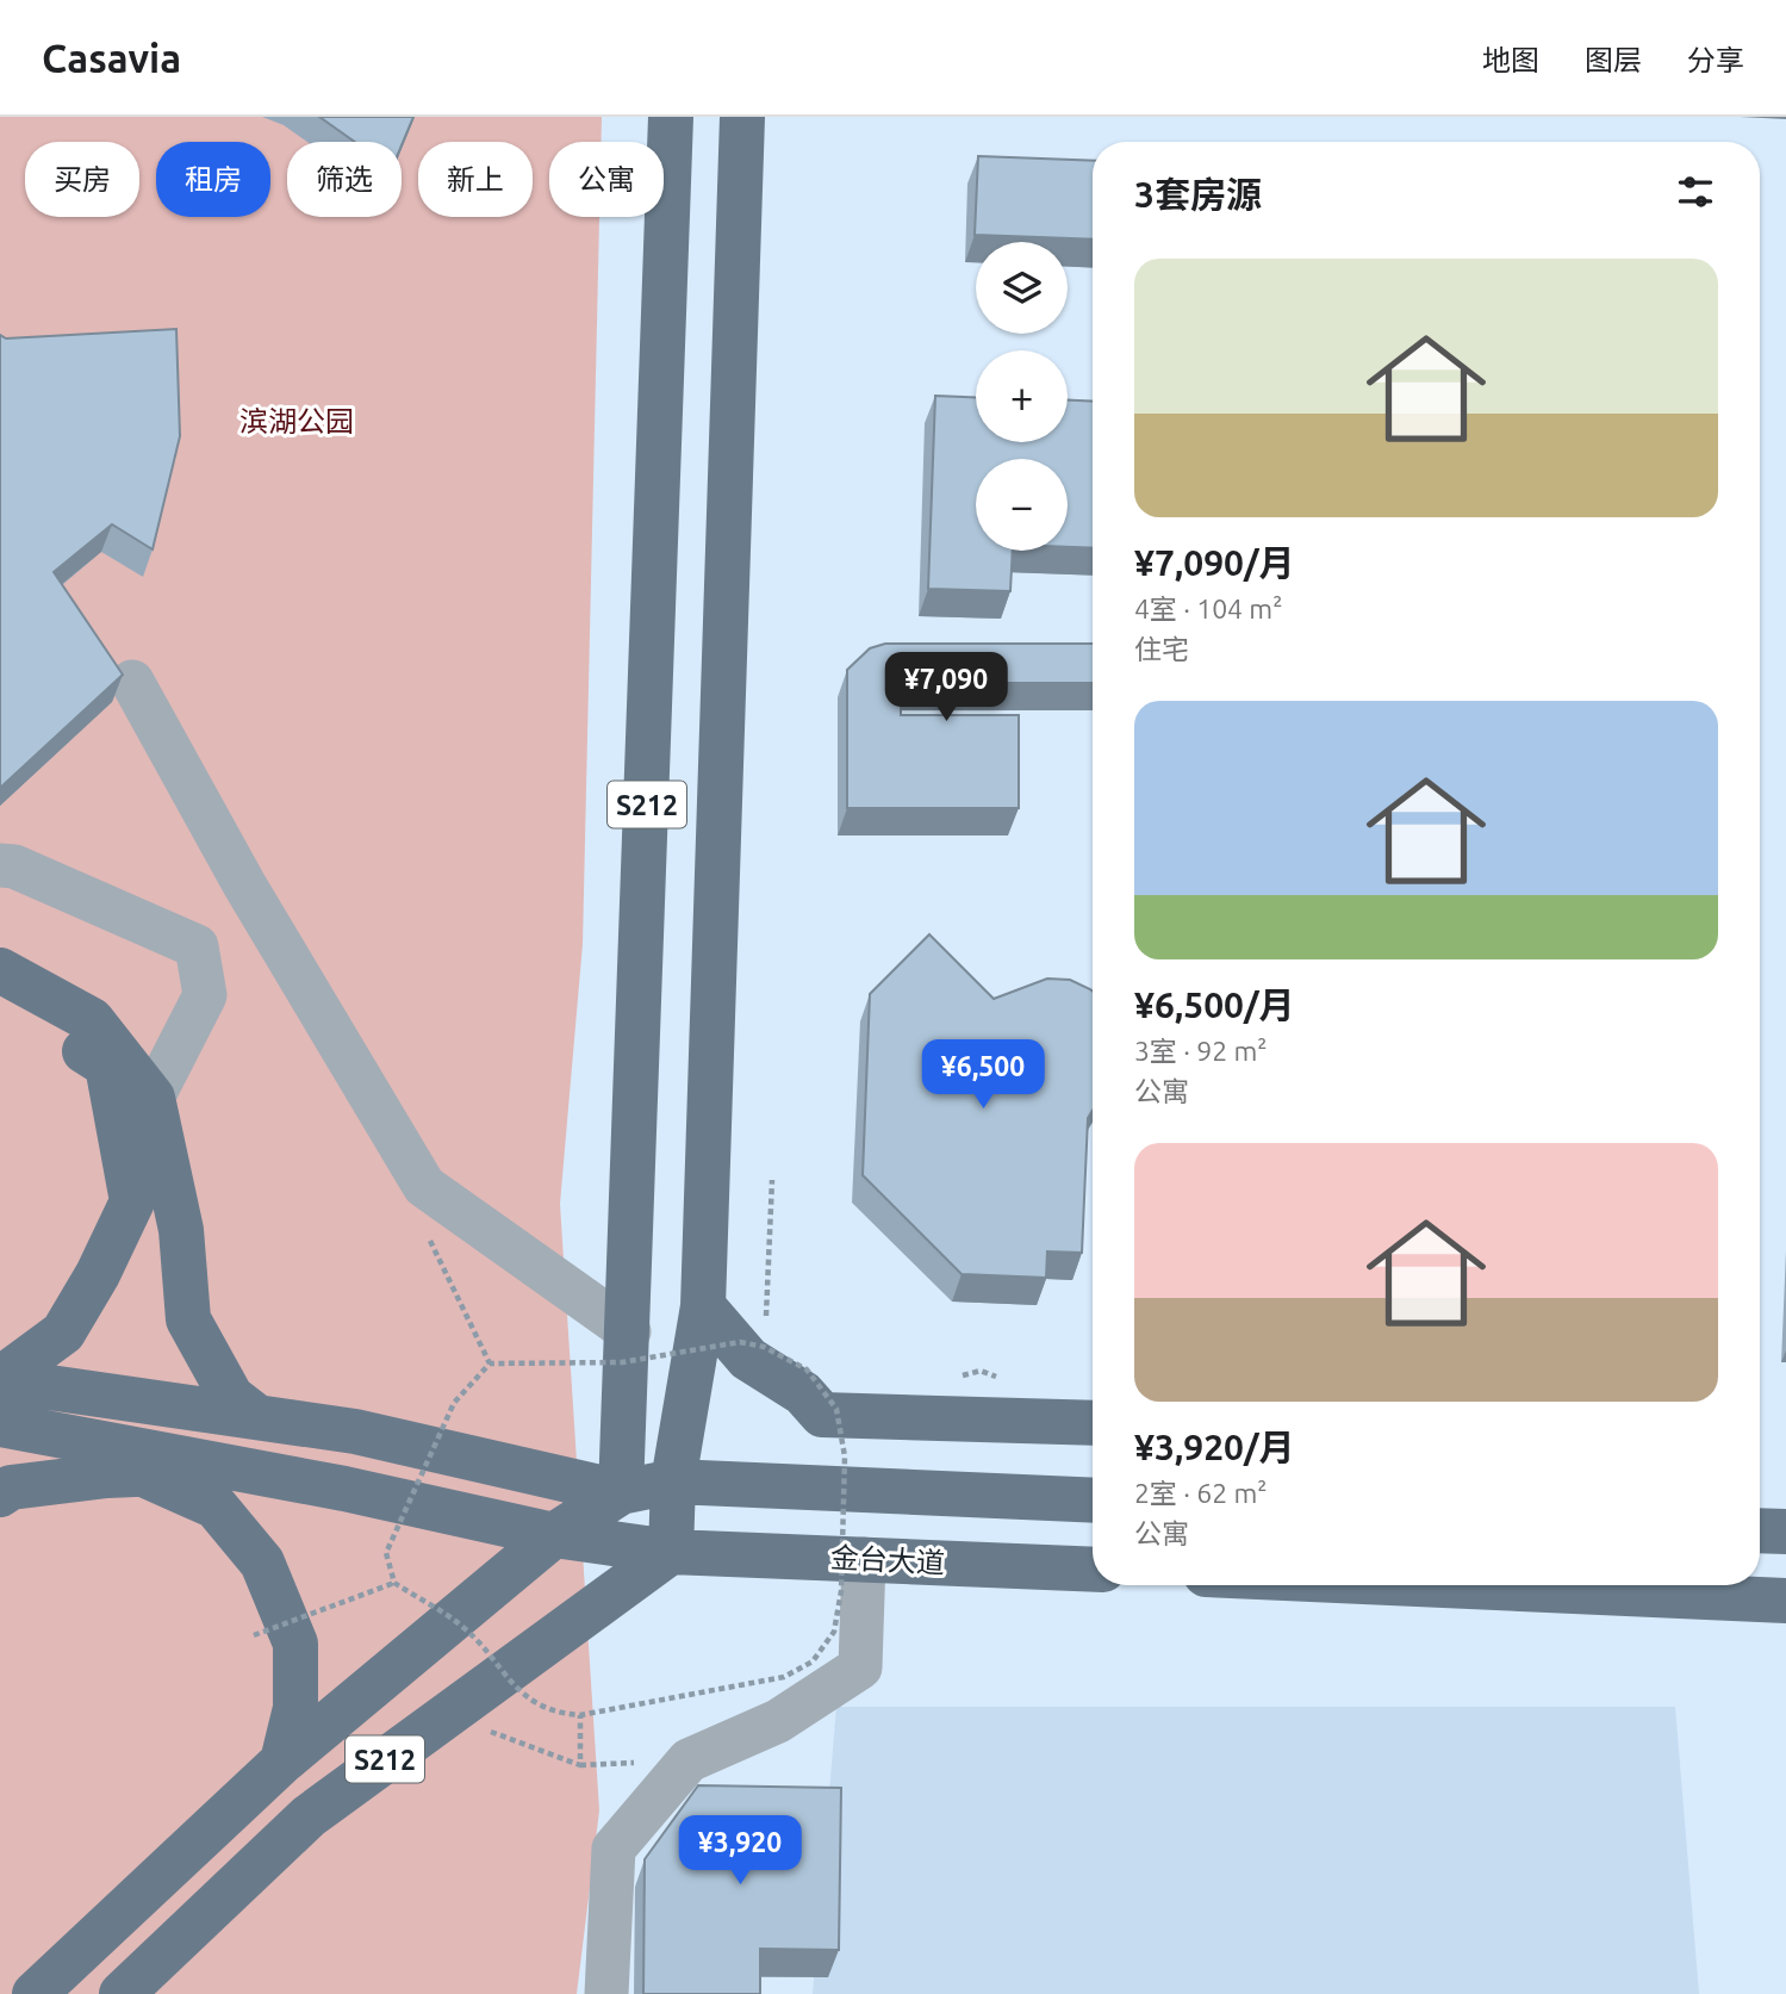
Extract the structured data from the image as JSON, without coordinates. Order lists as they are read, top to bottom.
{
  "streets": {
    "main road": ["S212", "金台大道"]
  },
  "crossings": [
    ["S212", "金台大道"]
  ],
  "parks": ["滨湖公园"],
  "page": {
    "header": "Casavia",
    "nav": ["地图", "图层", "分享"],
    "chip": [
      "买房",
      "租房",
      "筛选",
      "新上",
      "公寓"
    ],
    "heading": "3套房源",
    "map_buttons": ["+", "−"],
    "list": [
      {
        "name": "¥7,090/月",
        "note": "4室 · 104 m² · 住宅"
      },
      {
        "name": "¥6,500/月",
        "note": "3室 · 92 m² · 公寓"
      },
      {
        "name": "¥3,920/月",
        "note": "2室 · 62 m² · 公寓"
      }
    ],
    "price": ["¥7,090", "¥6,500", "¥3,920"]
  }
}
